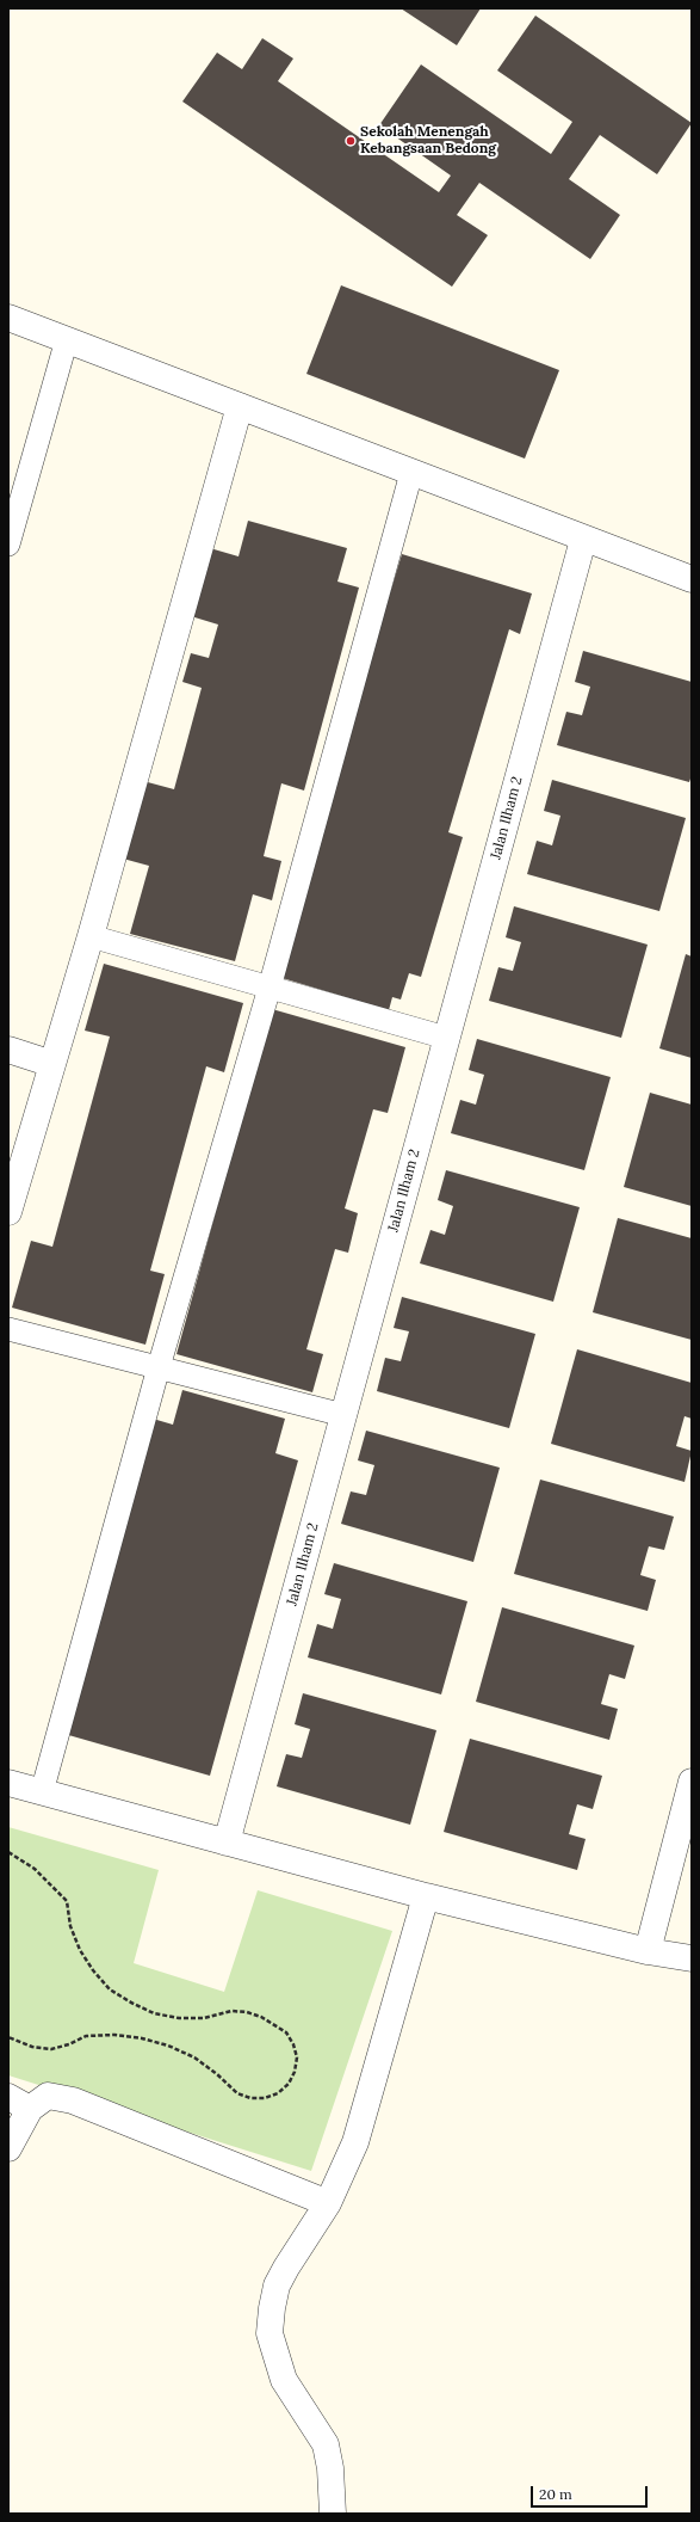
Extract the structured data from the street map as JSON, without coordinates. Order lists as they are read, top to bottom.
{
  "streets": {
    "street": ["Jalan Ilham 2"]
  },
  "places": ["Sekolah Menengah Kebangsaan Bedong"],
  "scale_bar": "20 m"
}
